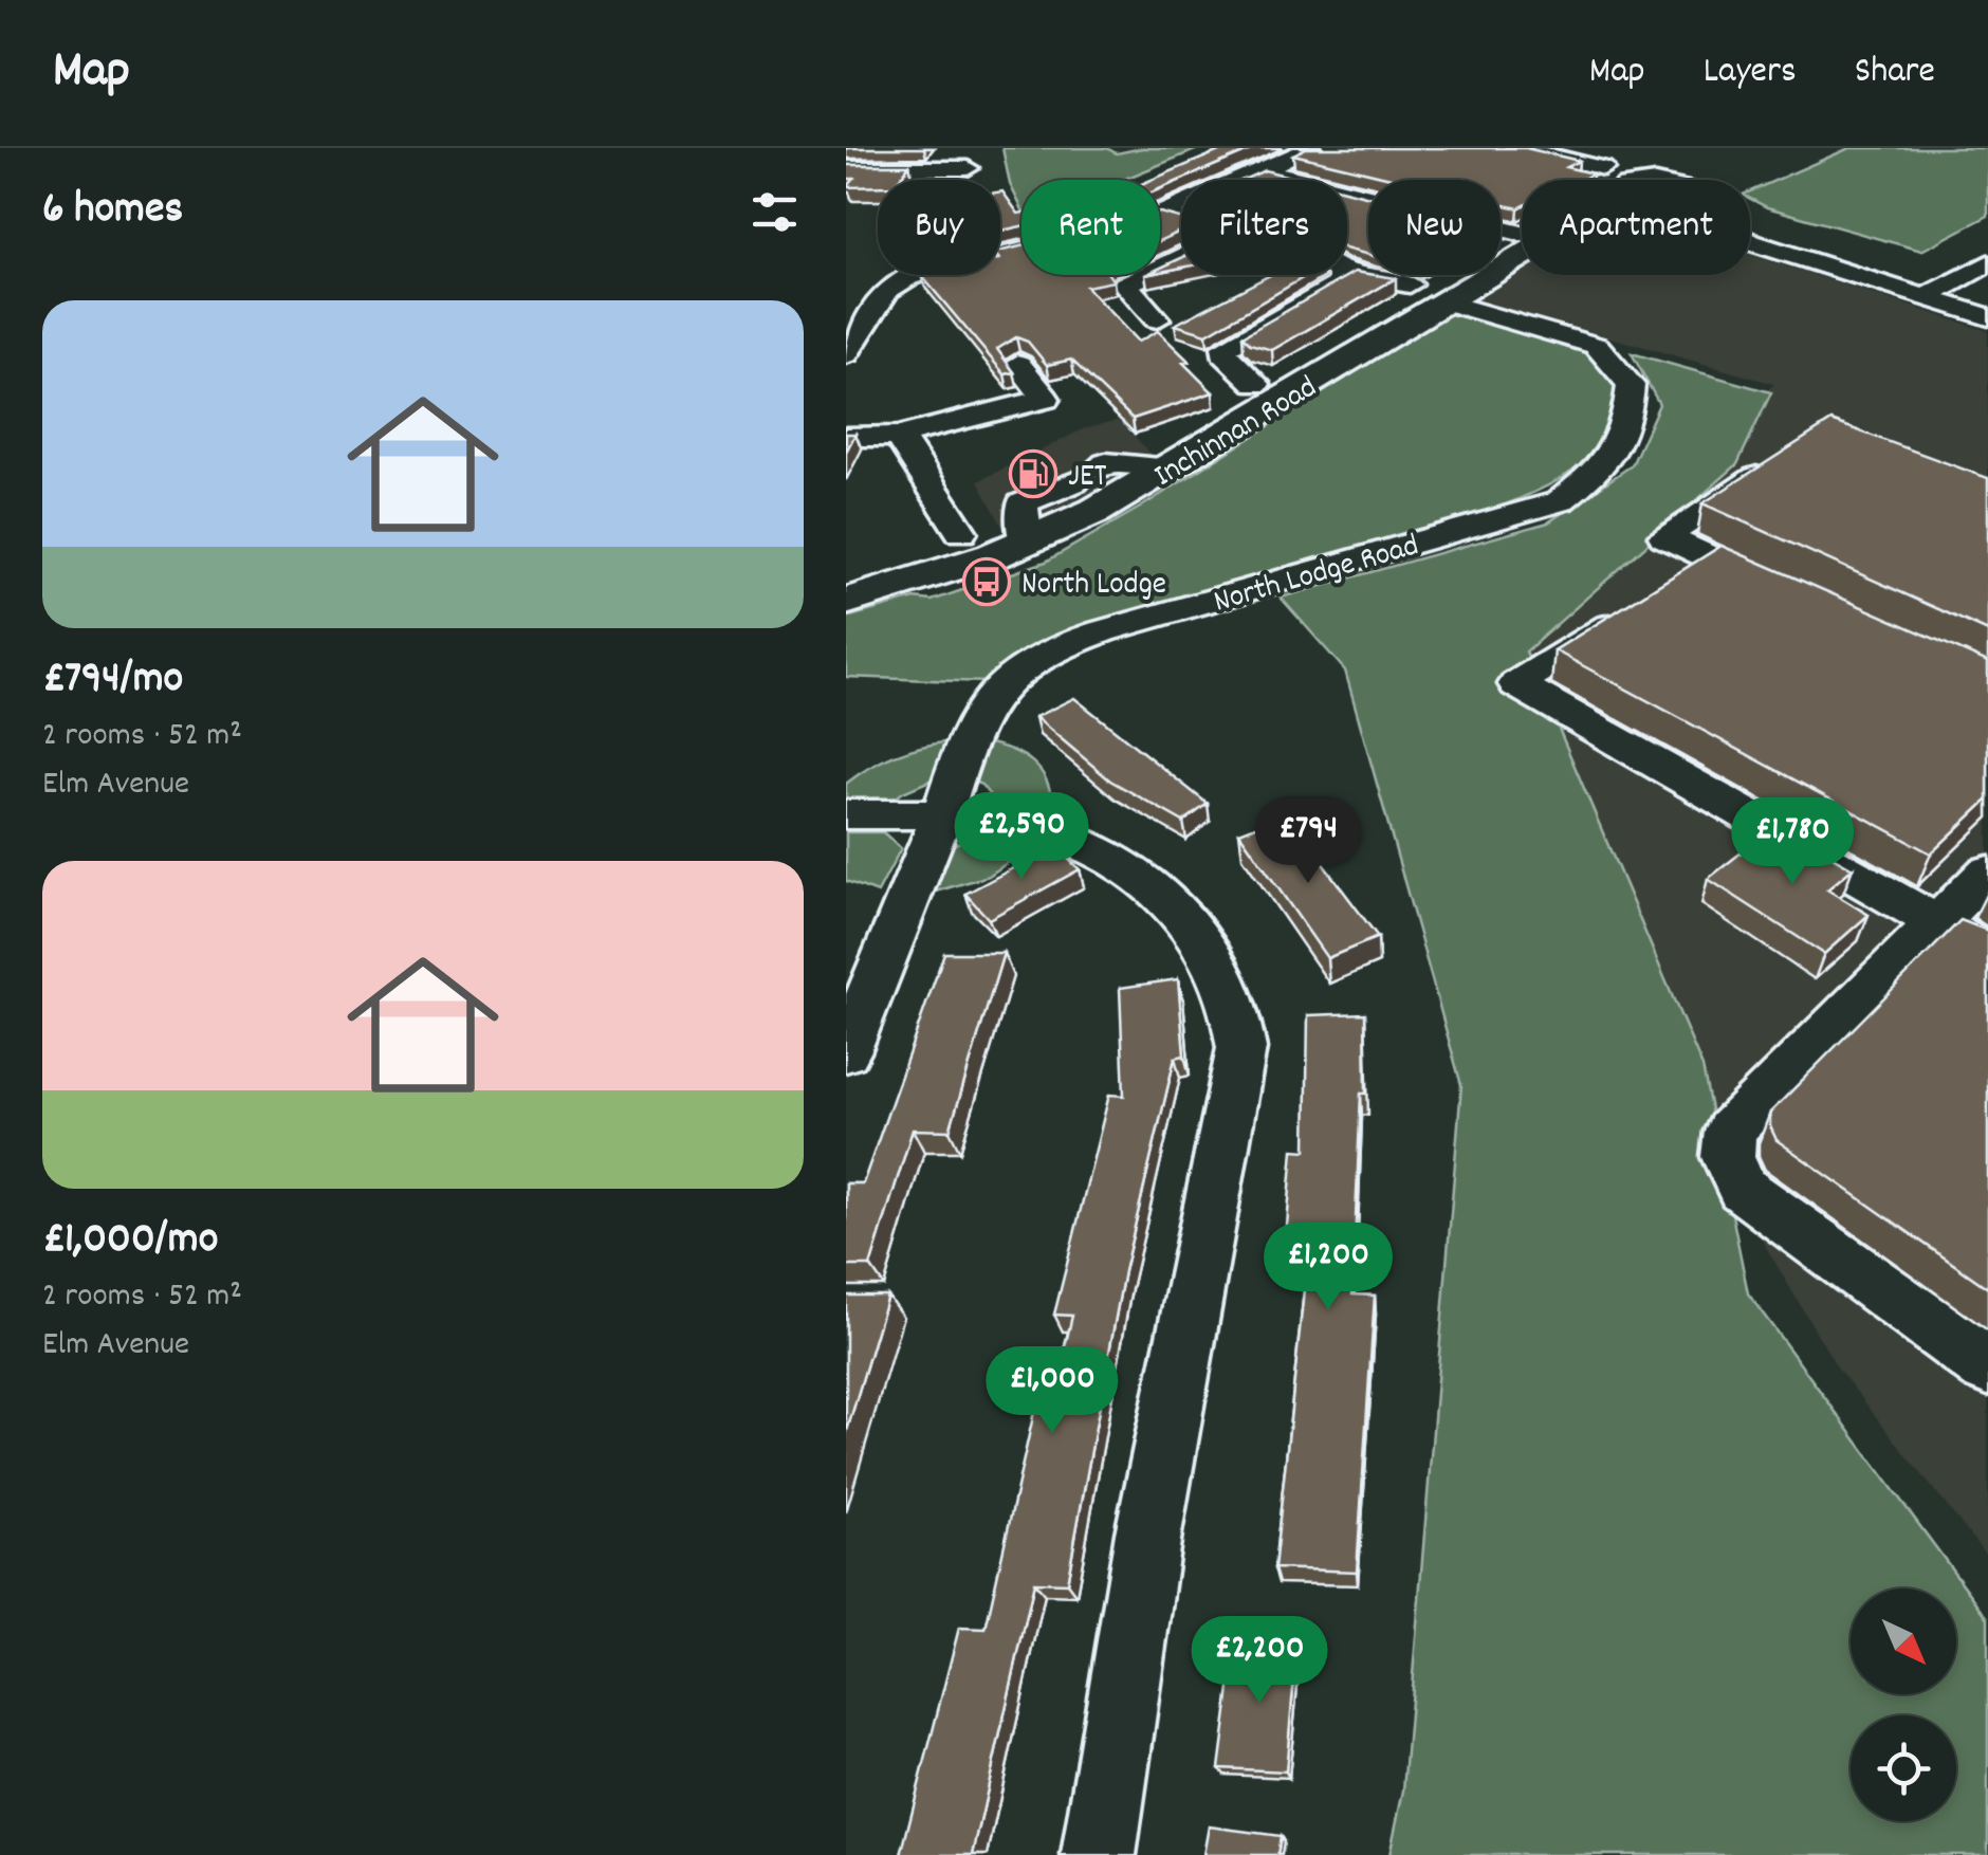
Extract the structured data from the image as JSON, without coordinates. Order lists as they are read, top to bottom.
{
  "streets": {
    "main road": ["Inchinnan Road"],
    "street": ["North Lodge Road"]
  },
  "crossings": [
    ["Inchinnan Road", "North Lodge Road"]
  ],
  "places": {
    "fuel station": ["JET"],
    "bus stop": ["North Lodge"]
  },
  "north": "bottom right",
  "page": {
    "header": "Map",
    "nav": ["Map", "Layers", "Share"],
    "heading": "6 homes",
    "chip": [
      "Buy",
      "Rent",
      "Filters",
      "New",
      "Apartment"
    ],
    "list": [
      {
        "name": "£794/mo",
        "note": "2 rooms · 52 m² · Elm Avenue"
      },
      {
        "name": "£1,000/mo",
        "note": "2 rooms · 52 m² · Elm Avenue"
      }
    ],
    "price": [
      "£2,590",
      "£794",
      "£1,780",
      "£1,200",
      "£1,000",
      "£2,200"
    ]
  }
}
